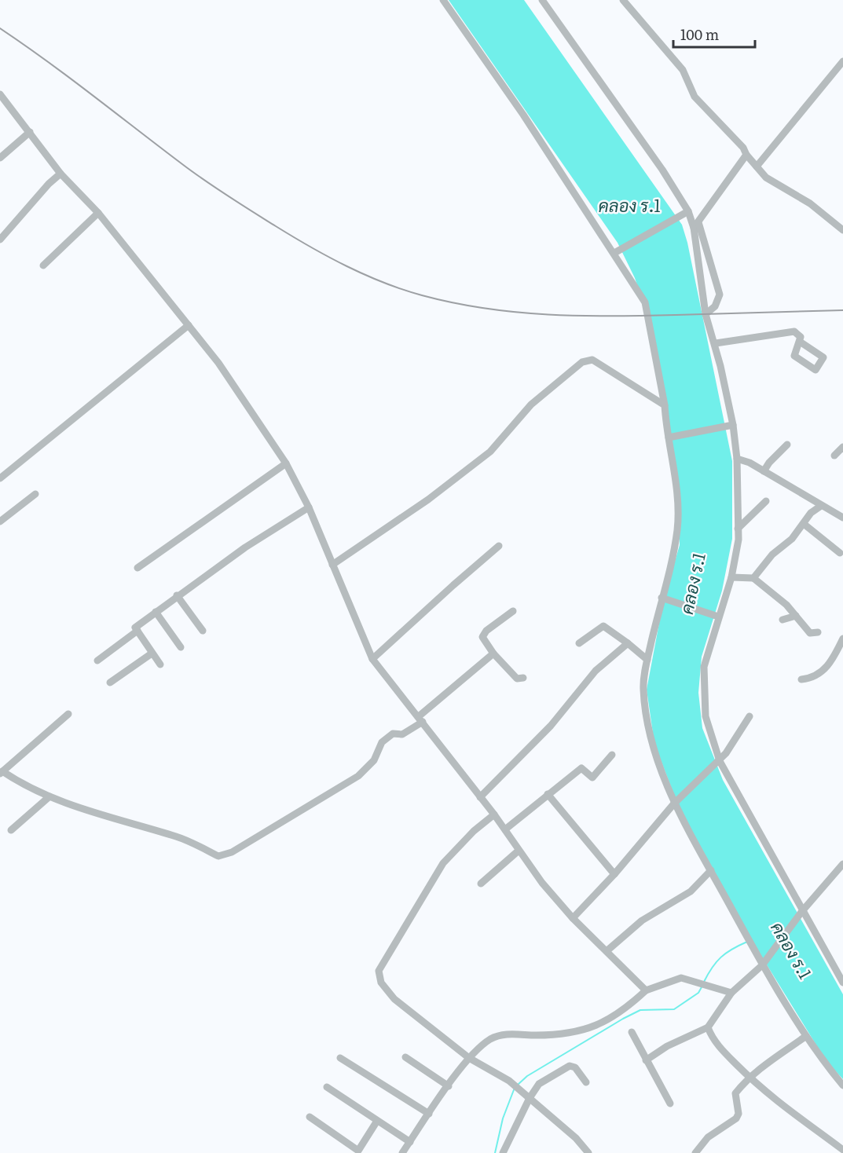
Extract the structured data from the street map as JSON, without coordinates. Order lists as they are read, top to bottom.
{
  "water": ["คลอง ร.1"],
  "scale_bar": "100 m"
}
